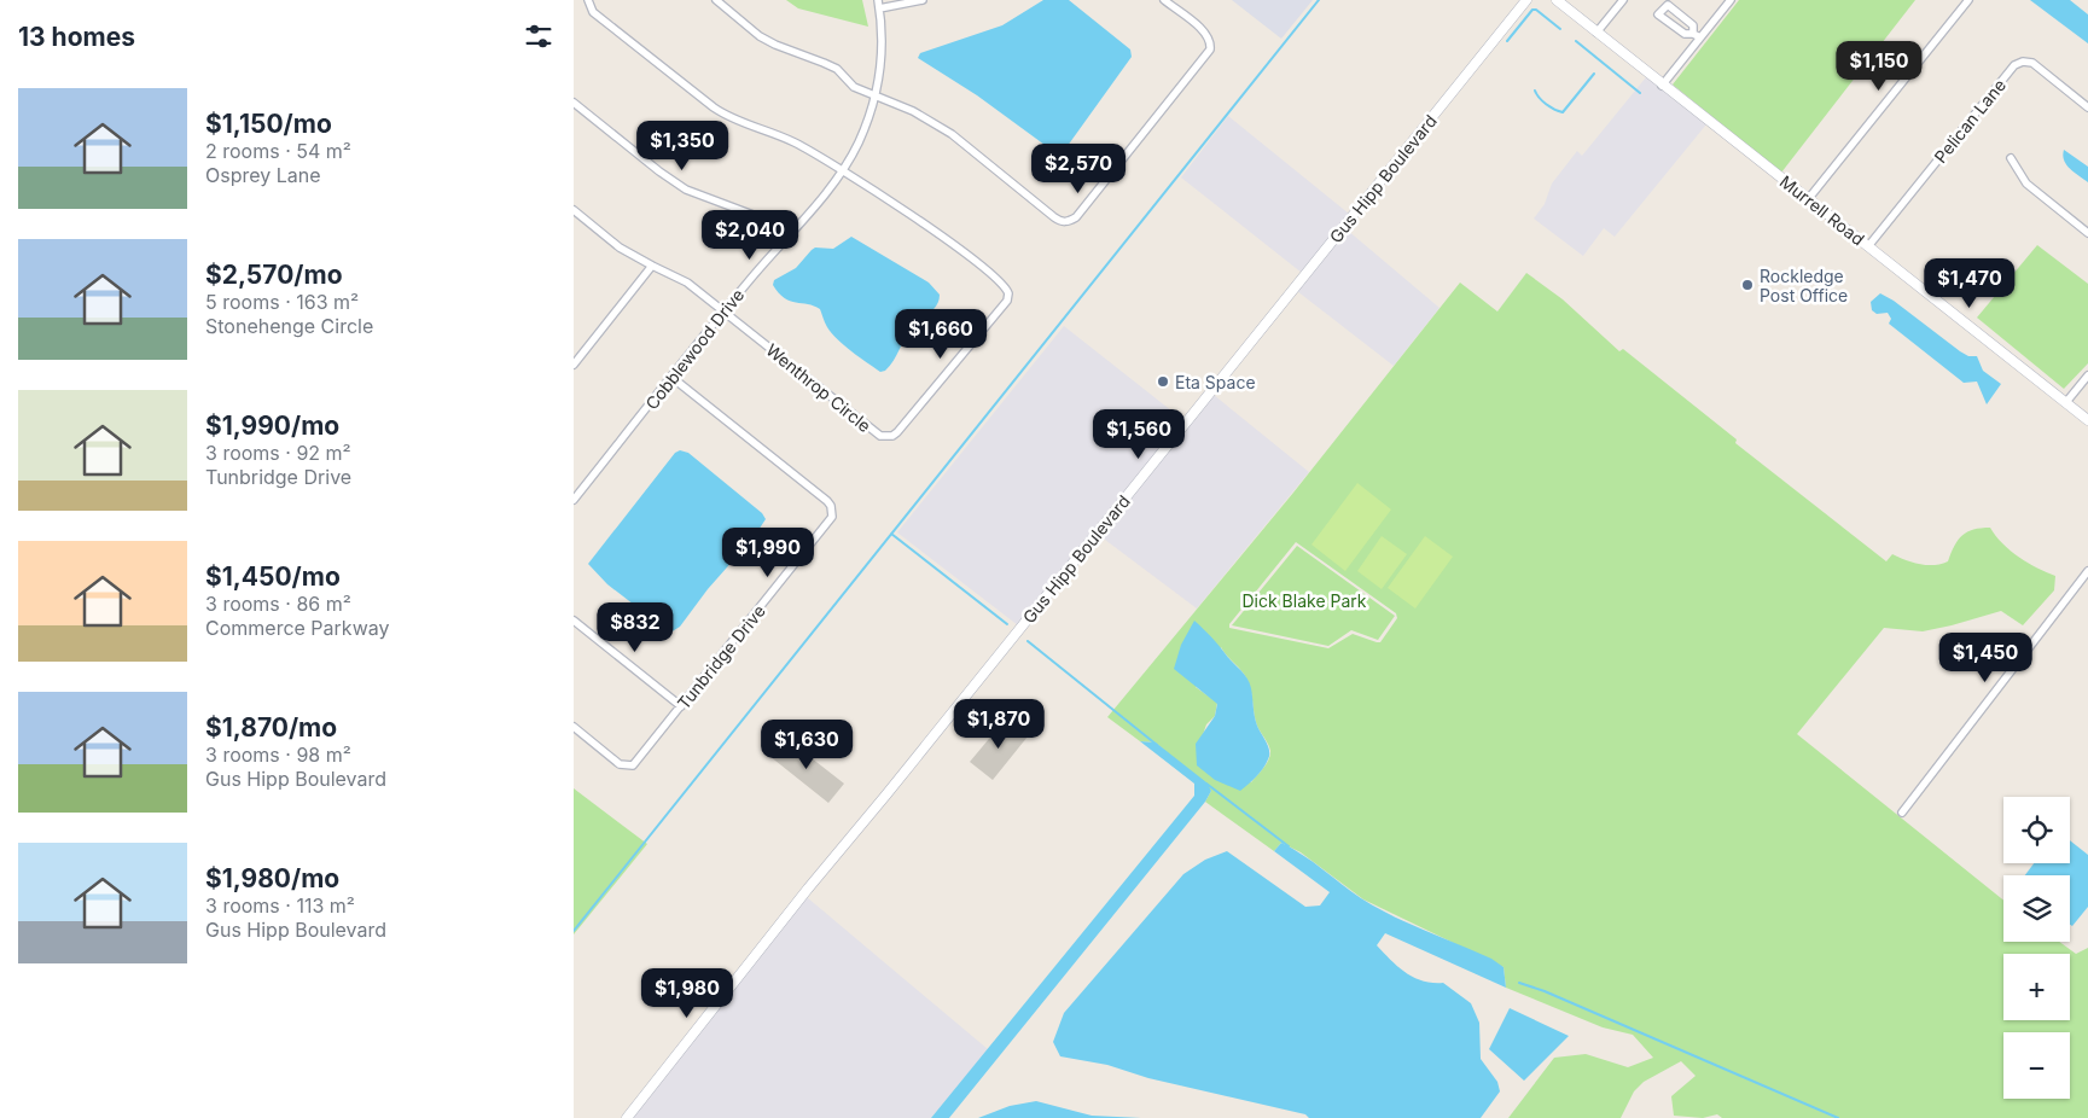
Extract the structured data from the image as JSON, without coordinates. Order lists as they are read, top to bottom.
{
  "streets": {
    "street": [
      "Pelican Lane",
      "Gus Hipp Boulevard",
      "Murrell Road",
      "Cobblewood Drive",
      "Wenthrop Circle",
      "Tunbridge Drive"
    ]
  },
  "crossings": [
    ["Pelican Lane", "Murrell Road"],
    ["Cobblewood Drive", "Wenthrop Circle"],
    ["Cobblewood Drive", "Tunbridge Drive"]
  ],
  "parks": ["Dick Blake Park"],
  "places": ["Rockledge Post Office", "Eta Space"],
  "page": {
    "heading": "13 homes",
    "price": [
      "$1,150",
      "$1,350",
      "$2,570",
      "$2,040",
      "$1,470",
      "$1,660",
      "$1,560",
      "$1,990",
      "$832",
      "$1,450",
      "$1,870",
      "$1,630",
      "$1,980"
    ],
    "list": [
      {
        "name": "$1,150/mo",
        "note": "2 rooms · 54 m² · Osprey Lane"
      },
      {
        "name": "$2,570/mo",
        "note": "5 rooms · 163 m² · Stonehenge Circle"
      },
      {
        "name": "$1,990/mo",
        "note": "3 rooms · 92 m² · Tunbridge Drive"
      },
      {
        "name": "$1,450/mo",
        "note": "3 rooms · 86 m² · Commerce Parkway"
      },
      {
        "name": "$1,870/mo",
        "note": "3 rooms · 98 m² · Gus Hipp Boulevard"
      },
      {
        "name": "$1,980/mo",
        "note": "3 rooms · 113 m² · Gus Hipp Boulevard"
      }
    ],
    "map_buttons": ["+", "−"]
  }
}
